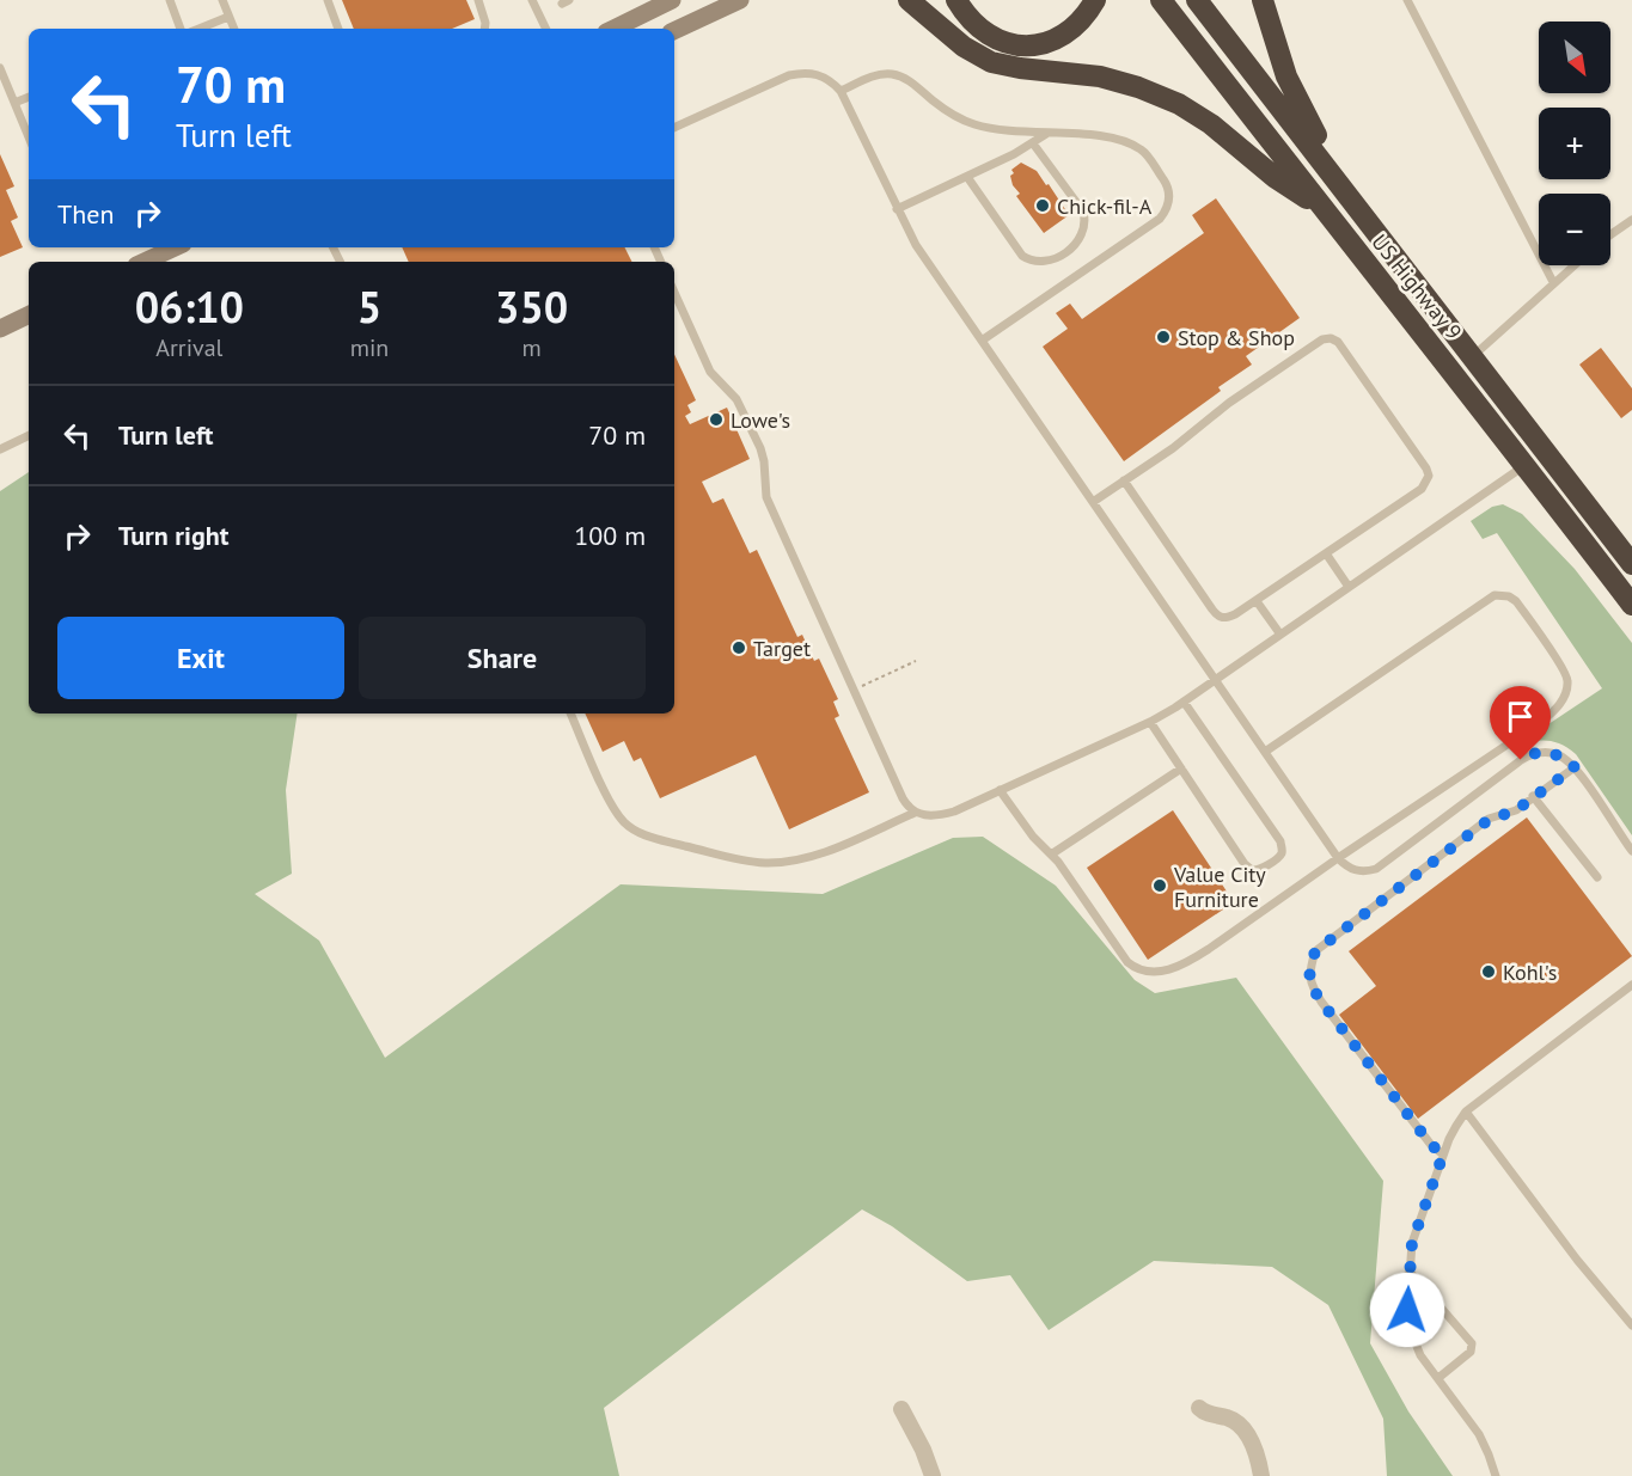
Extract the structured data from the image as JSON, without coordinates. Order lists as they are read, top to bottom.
{
  "streets": {
    "highway": ["US Highway 9"]
  },
  "places": [
    "Chick-fil-A",
    "Stop & Shop",
    "Lowe's",
    "Target",
    "Value City Furniture",
    "Kohl's"
  ],
  "north": "bottom right",
  "page": {
    "map_buttons": ["+", "−"],
    "turn": ["70 m", "Turn left"],
    "then": "Then",
    "eta": [
      "06:10",
      "Arrival",
      "5",
      "min",
      "350",
      "m"
    ],
    "list": [
      {
        "name": "Turn left",
        "value": "70 m"
      },
      {
        "name": "Turn right",
        "value": "100 m"
      }
    ],
    "buttons": ["Exit", "Share"]
  }
}
